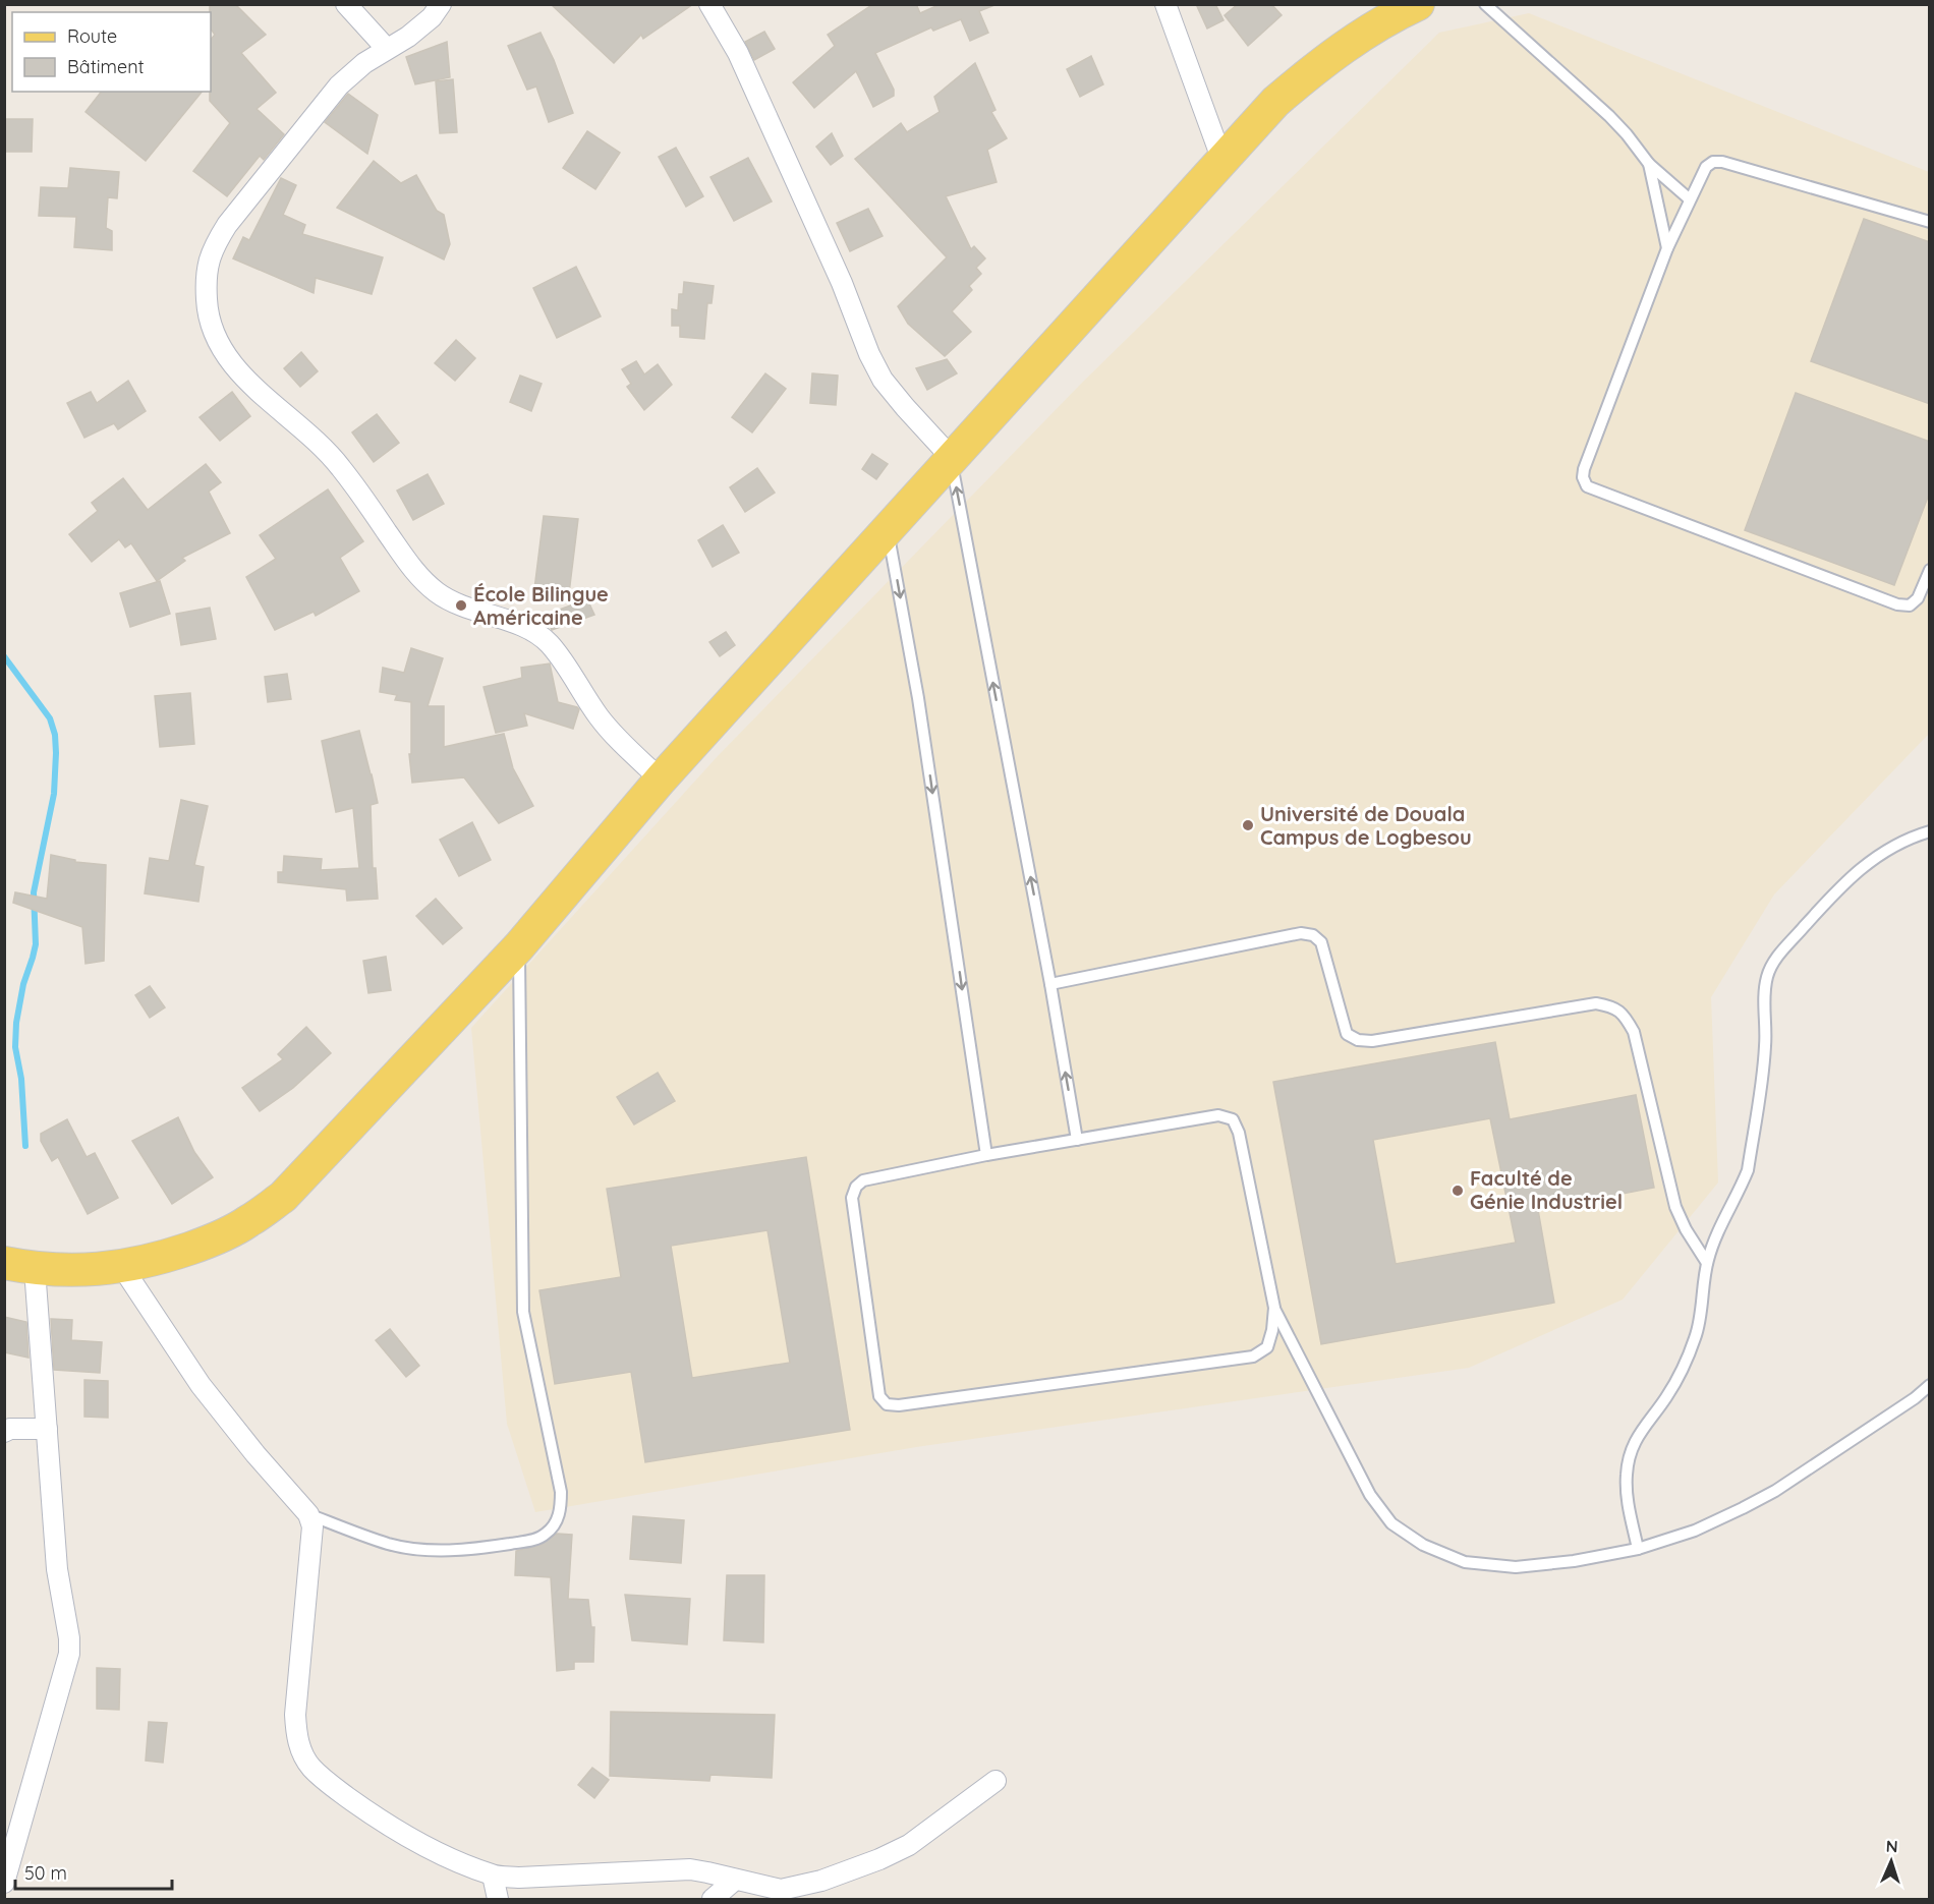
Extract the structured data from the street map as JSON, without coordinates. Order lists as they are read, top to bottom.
{
  "places": ["École Bilingue Américaine", "Université de Douala Campus de Logbesou", "Faculté de Génie Industriel"],
  "legend": ["Route", "Bâtiment"],
  "scale_bar": "50 m",
  "north": "top"
}
